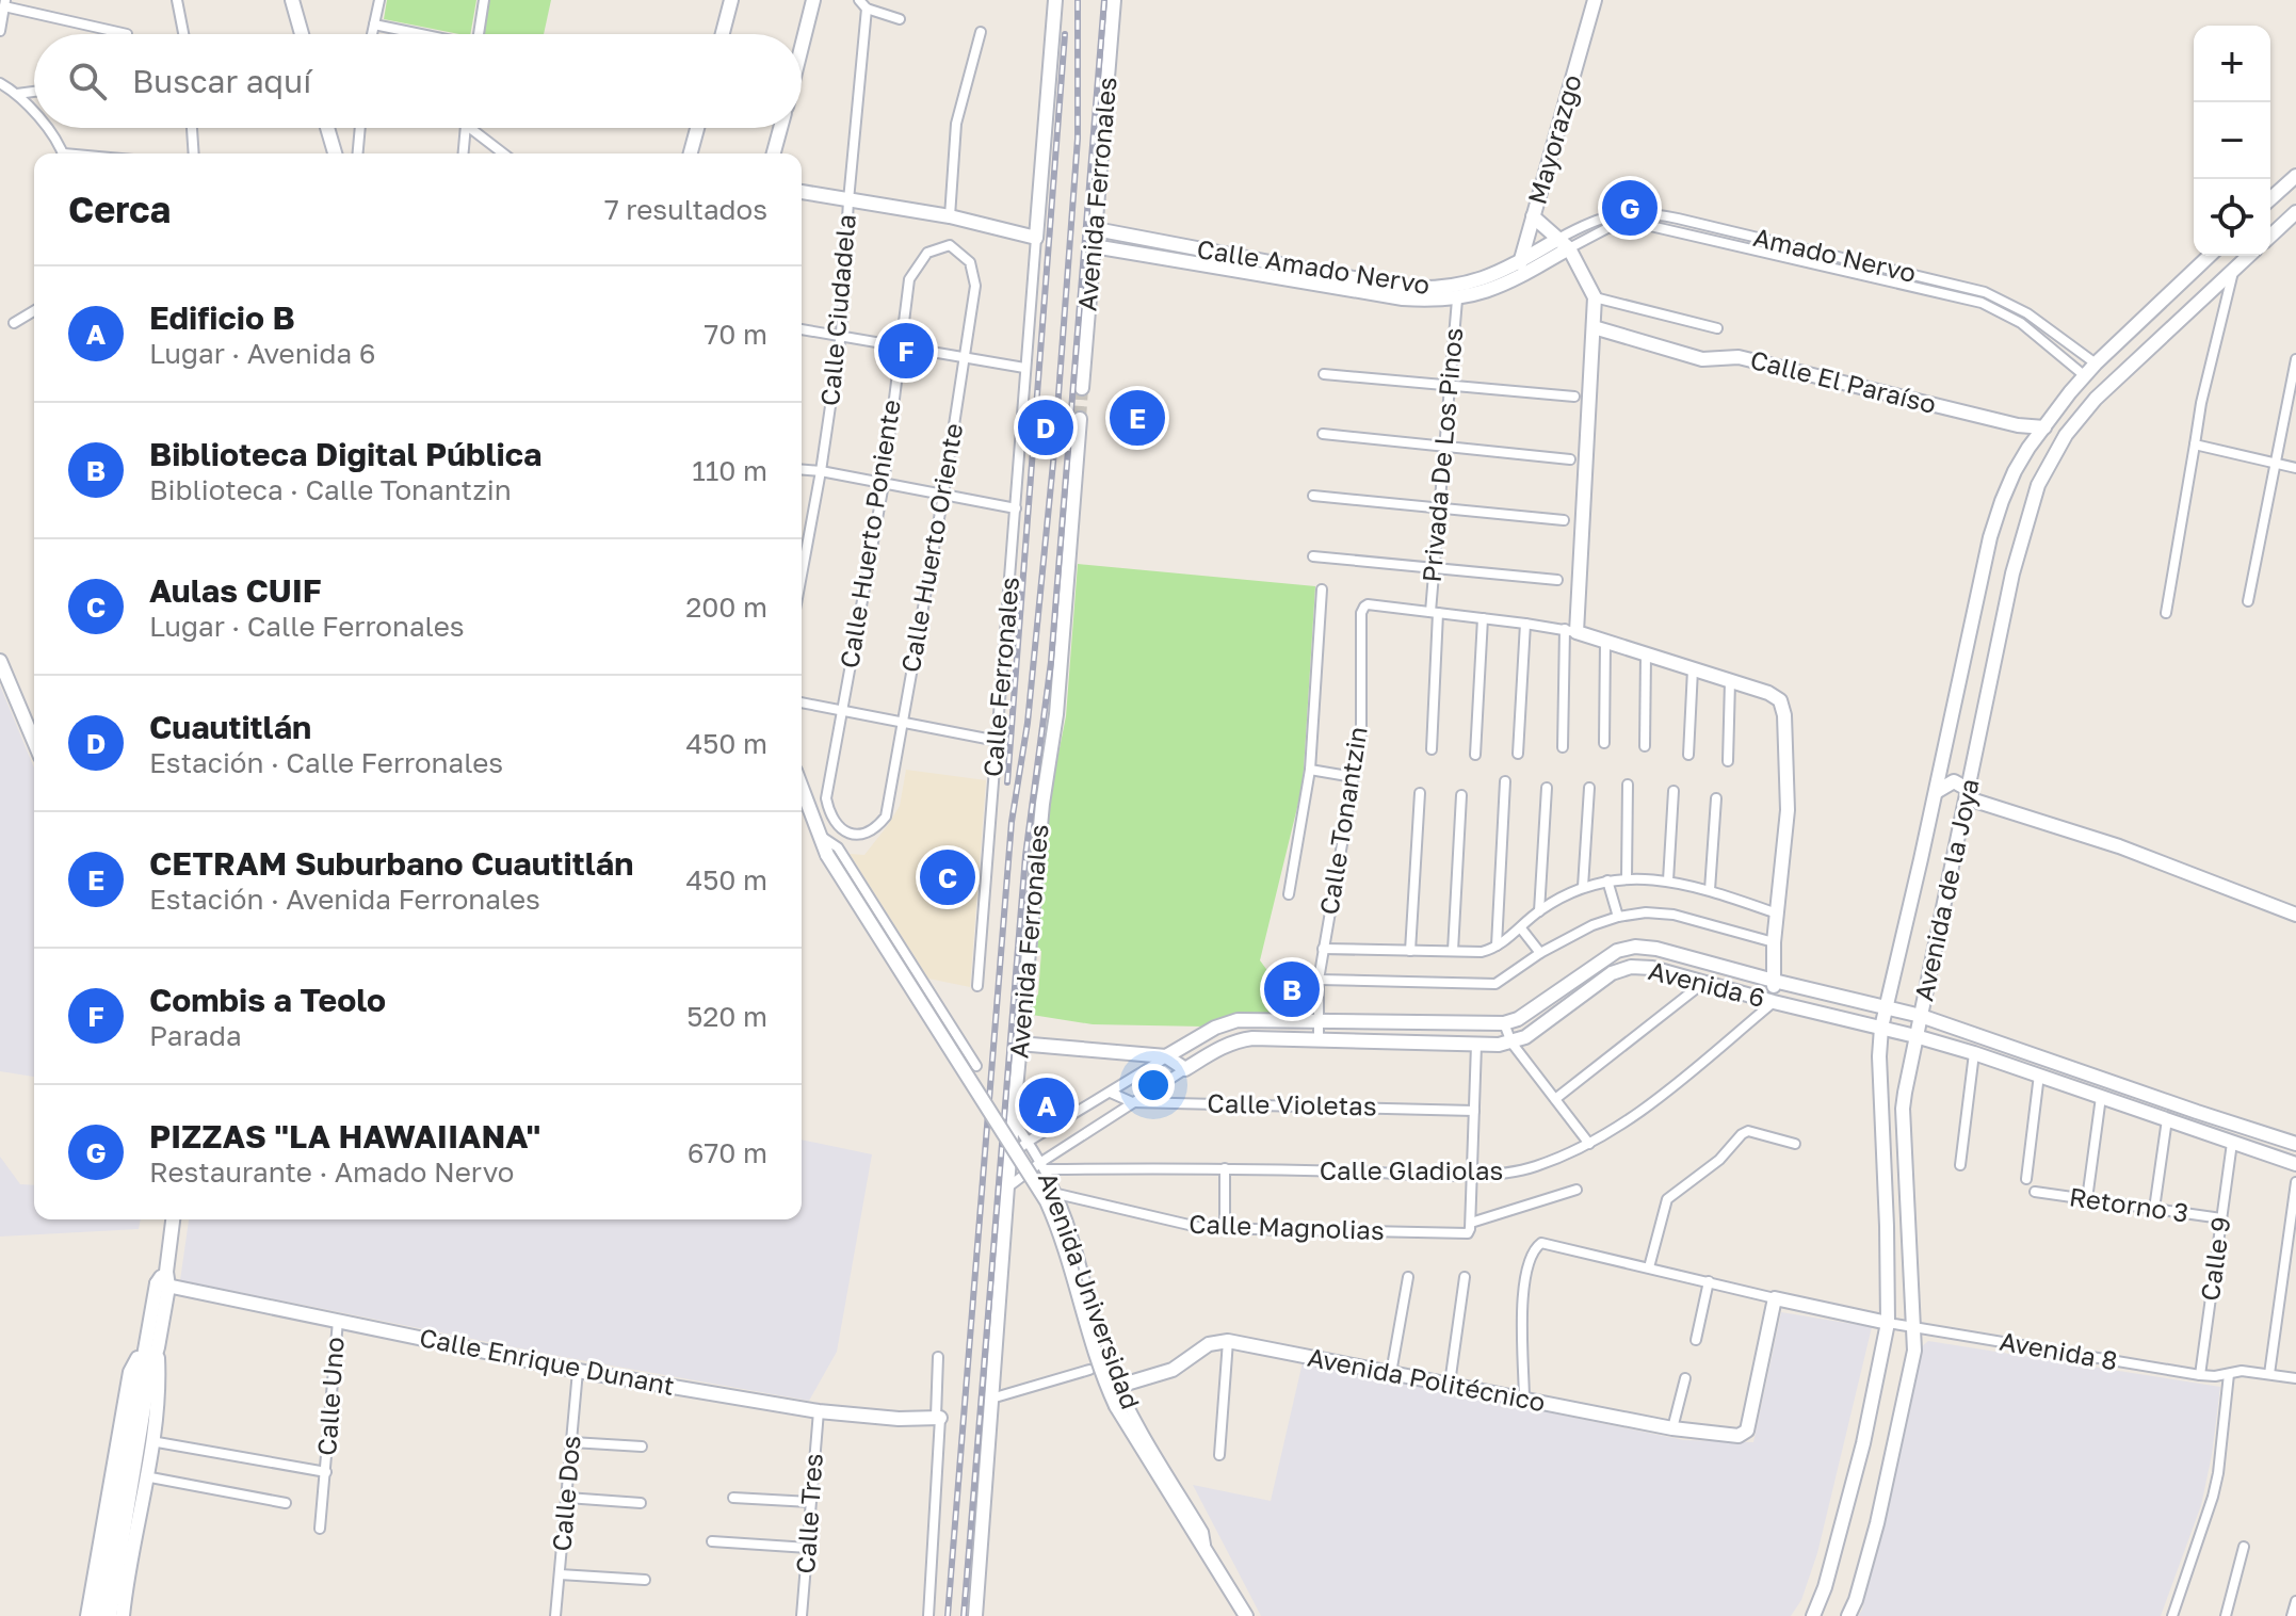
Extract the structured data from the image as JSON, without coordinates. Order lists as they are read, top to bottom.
{
  "streets": {
    "main road": [
      "Mayorazgo",
      "Avenida Ferronales",
      "Calle Amado Nervo",
      "Calle El Paraíso",
      "Avenida de la Joya",
      "Avenida 6",
      "Avenida Universidad",
      "Calle Enrique Dunant",
      "Avenida Politécnico"
    ],
    "street": [
      "Amado Nervo",
      "Calle Ciudadela",
      "Privada De Los Pinos",
      "Calle Huerto Poniente",
      "Calle Huerto Oriente",
      "Calle Ferronales",
      "Calle Tonantzin",
      "Calle Violetas",
      "Calle Gladiolas",
      "Retorno 3",
      "Calle Magnolias",
      "Calle 9",
      "Avenida 8",
      "Calle Uno",
      "Calle Dos",
      "Calle Tres"
    ]
  },
  "crossings": [
    ["Mayorazgo", "Calle Amado Nervo"],
    ["Avenida Ferronales", "Calle Amado Nervo"],
    ["Avenida Ferronales", "Avenida 6"],
    ["Avenida Ferronales", "Avenida Universidad"],
    ["Amado Nervo", "Calle Amado Nervo"],
    ["Amado Nervo", "Avenida de la Joya"],
    ["Calle Amado Nervo", "Privada De Los Pinos"],
    ["Calle El Paraíso", "Avenida de la Joya"],
    ["Privada De Los Pinos", "Calle Tonantzin"],
    ["Calle Huerto Poniente", "Calle Huerto Oriente"],
    ["Calle Tonantzin", "Avenida 6"],
    ["Avenida de la Joya", "Avenida 6"],
    ["Avenida de la Joya", "Avenida 8"],
    ["Avenida 6", "Calle Violetas"],
    ["Avenida 6", "Calle Gladiolas"],
    ["Avenida 6", "Calle 9"],
    ["Avenida 6", "Avenida Universidad"],
    ["Calle Gladiolas", "Avenida Universidad"],
    ["Retorno 3", "Calle 9"],
    ["Calle Magnolias", "Avenida Universidad"],
    ["Calle 9", "Avenida 8"],
    ["Calle Enrique Dunant", "Calle Uno"],
    ["Calle Enrique Dunant", "Calle Dos"],
    ["Calle Enrique Dunant", "Calle Tres"]
  ],
  "page": {
    "map_buttons": ["+", "−"],
    "search": "Buscar aquí",
    "heading": ["Cerca", "7 resultados"],
    "pins": [
      "G",
      "F",
      "E",
      "D",
      "C",
      "B",
      "A"
    ],
    "list": [
      {
        "mark": "A",
        "name": "Edificio B",
        "note": "Lugar · Avenida 6",
        "value": "70 m"
      },
      {
        "mark": "B",
        "name": "Biblioteca Digital Pública",
        "note": "Biblioteca · Calle Tonantzin",
        "value": "110 m"
      },
      {
        "mark": "C",
        "name": "Aulas CUIF",
        "note": "Lugar · Calle Ferronales",
        "value": "200 m"
      },
      {
        "mark": "D",
        "name": "Cuautitlán",
        "note": "Estación · Calle Ferronales",
        "value": "450 m"
      },
      {
        "mark": "E",
        "name": "CETRAM Suburbano Cuautitlán",
        "note": "Estación · Avenida Ferronales",
        "value": "450 m"
      },
      {
        "mark": "F",
        "name": "Combis a Teolo",
        "note": "Parada",
        "value": "520 m"
      },
      {
        "mark": "G",
        "name": "PIZZAS \"LA HAWAIIANA\"",
        "note": "Restaurante · Amado Nervo",
        "value": "670 m"
      }
    ]
  }
}
